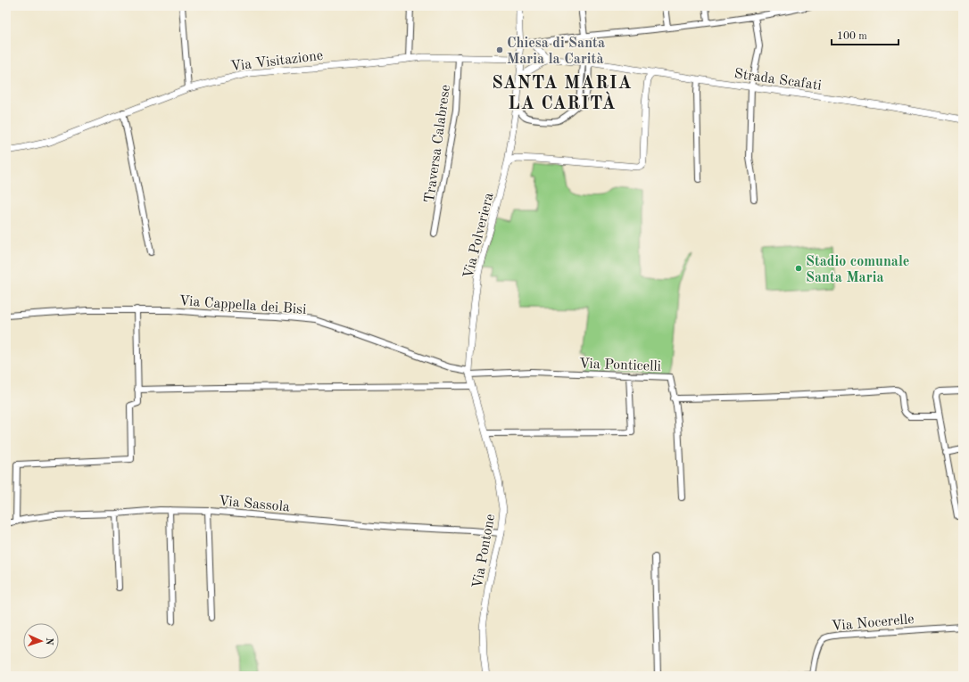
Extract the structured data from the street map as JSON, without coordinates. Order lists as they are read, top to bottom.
{
  "streets": {
    "street": [
      "Via Visitazione",
      "Strada Scafati",
      "Traversa Calabrese",
      "Via Polveriera",
      "Via Cappella dei Bisi",
      "Via Ponticelli",
      "Via Sassola",
      "Via Pontone",
      "Via Nocerelle"
    ]
  },
  "crossings": [
    ["Via Visitazione", "Traversa Calabrese"],
    ["Strada Scafati", "Via Polveriera"],
    ["Via Polveriera", "Via Cappella dei Bisi"],
    ["Via Polveriera", "Via Ponticelli"],
    ["Via Polveriera", "Via Pontone"],
    ["Via Cappella dei Bisi", "Via Ponticelli"],
    ["Via Cappella dei Bisi", "Via Pontone"],
    ["Via Ponticelli", "Via Pontone"],
    ["Via Sassola", "Via Pontone"]
  ],
  "districts": ["SANTA MARIA LA CARITÀ"],
  "places": ["Chiesa di Santa Maria la Carità", "Stadio comunale Santa Maria"],
  "scale_bar": "100 m",
  "north": "right"
}
